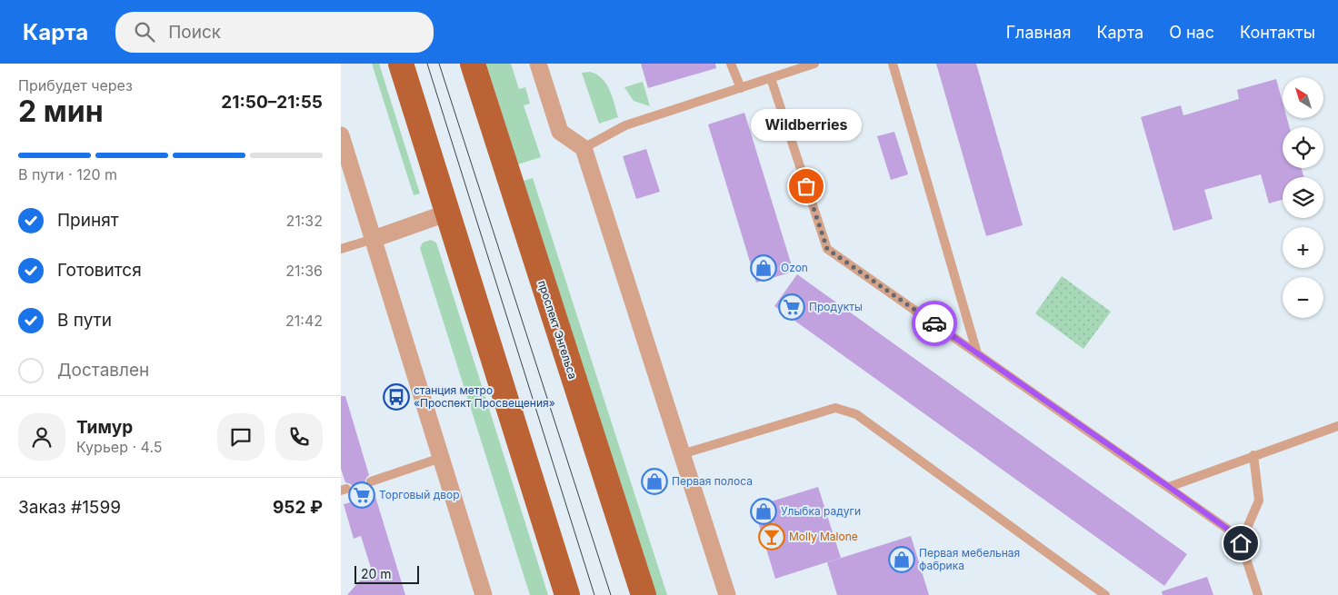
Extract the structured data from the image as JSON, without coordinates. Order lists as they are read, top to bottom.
{
  "streets": {
    "main road": ["проспект Энгельса"]
  },
  "places": {
    "other": ["Wildberries"],
    "shop": [
      "Ozon",
      "Первая полоса",
      "Улыбка радуги",
      "Первая мебельная фабрика"
    ],
    "supermarket": ["Продукты", "Торговый двор"],
    "bus stop": ["станция метро «Проспект Просвещения»"],
    "bar": ["Molly Malone"]
  },
  "scale_bar": "20 m",
  "north": "top left",
  "page": {
    "header": "Карта",
    "search": "Поиск",
    "nav": [
      "Главная",
      "Карта",
      "О нас",
      "Контакты"
    ],
    "heading": ["2 мин", "Прибудет через", "21:50–21:55"],
    "panel": [
      "Тимур",
      "Курьер · 4.5",
      "Заказ #1599",
      "952 ₽"
    ],
    "map_buttons": ["+", "−"],
    "bubble": "Wildberries",
    "bar": "В пути · 120 m",
    "list": [
      ["Принят", "21:32"],
      ["Готовится", "21:36"],
      ["В пути", "21:42"],
      "Доставлен"
    ],
    "scale": "20 m"
  }
}
